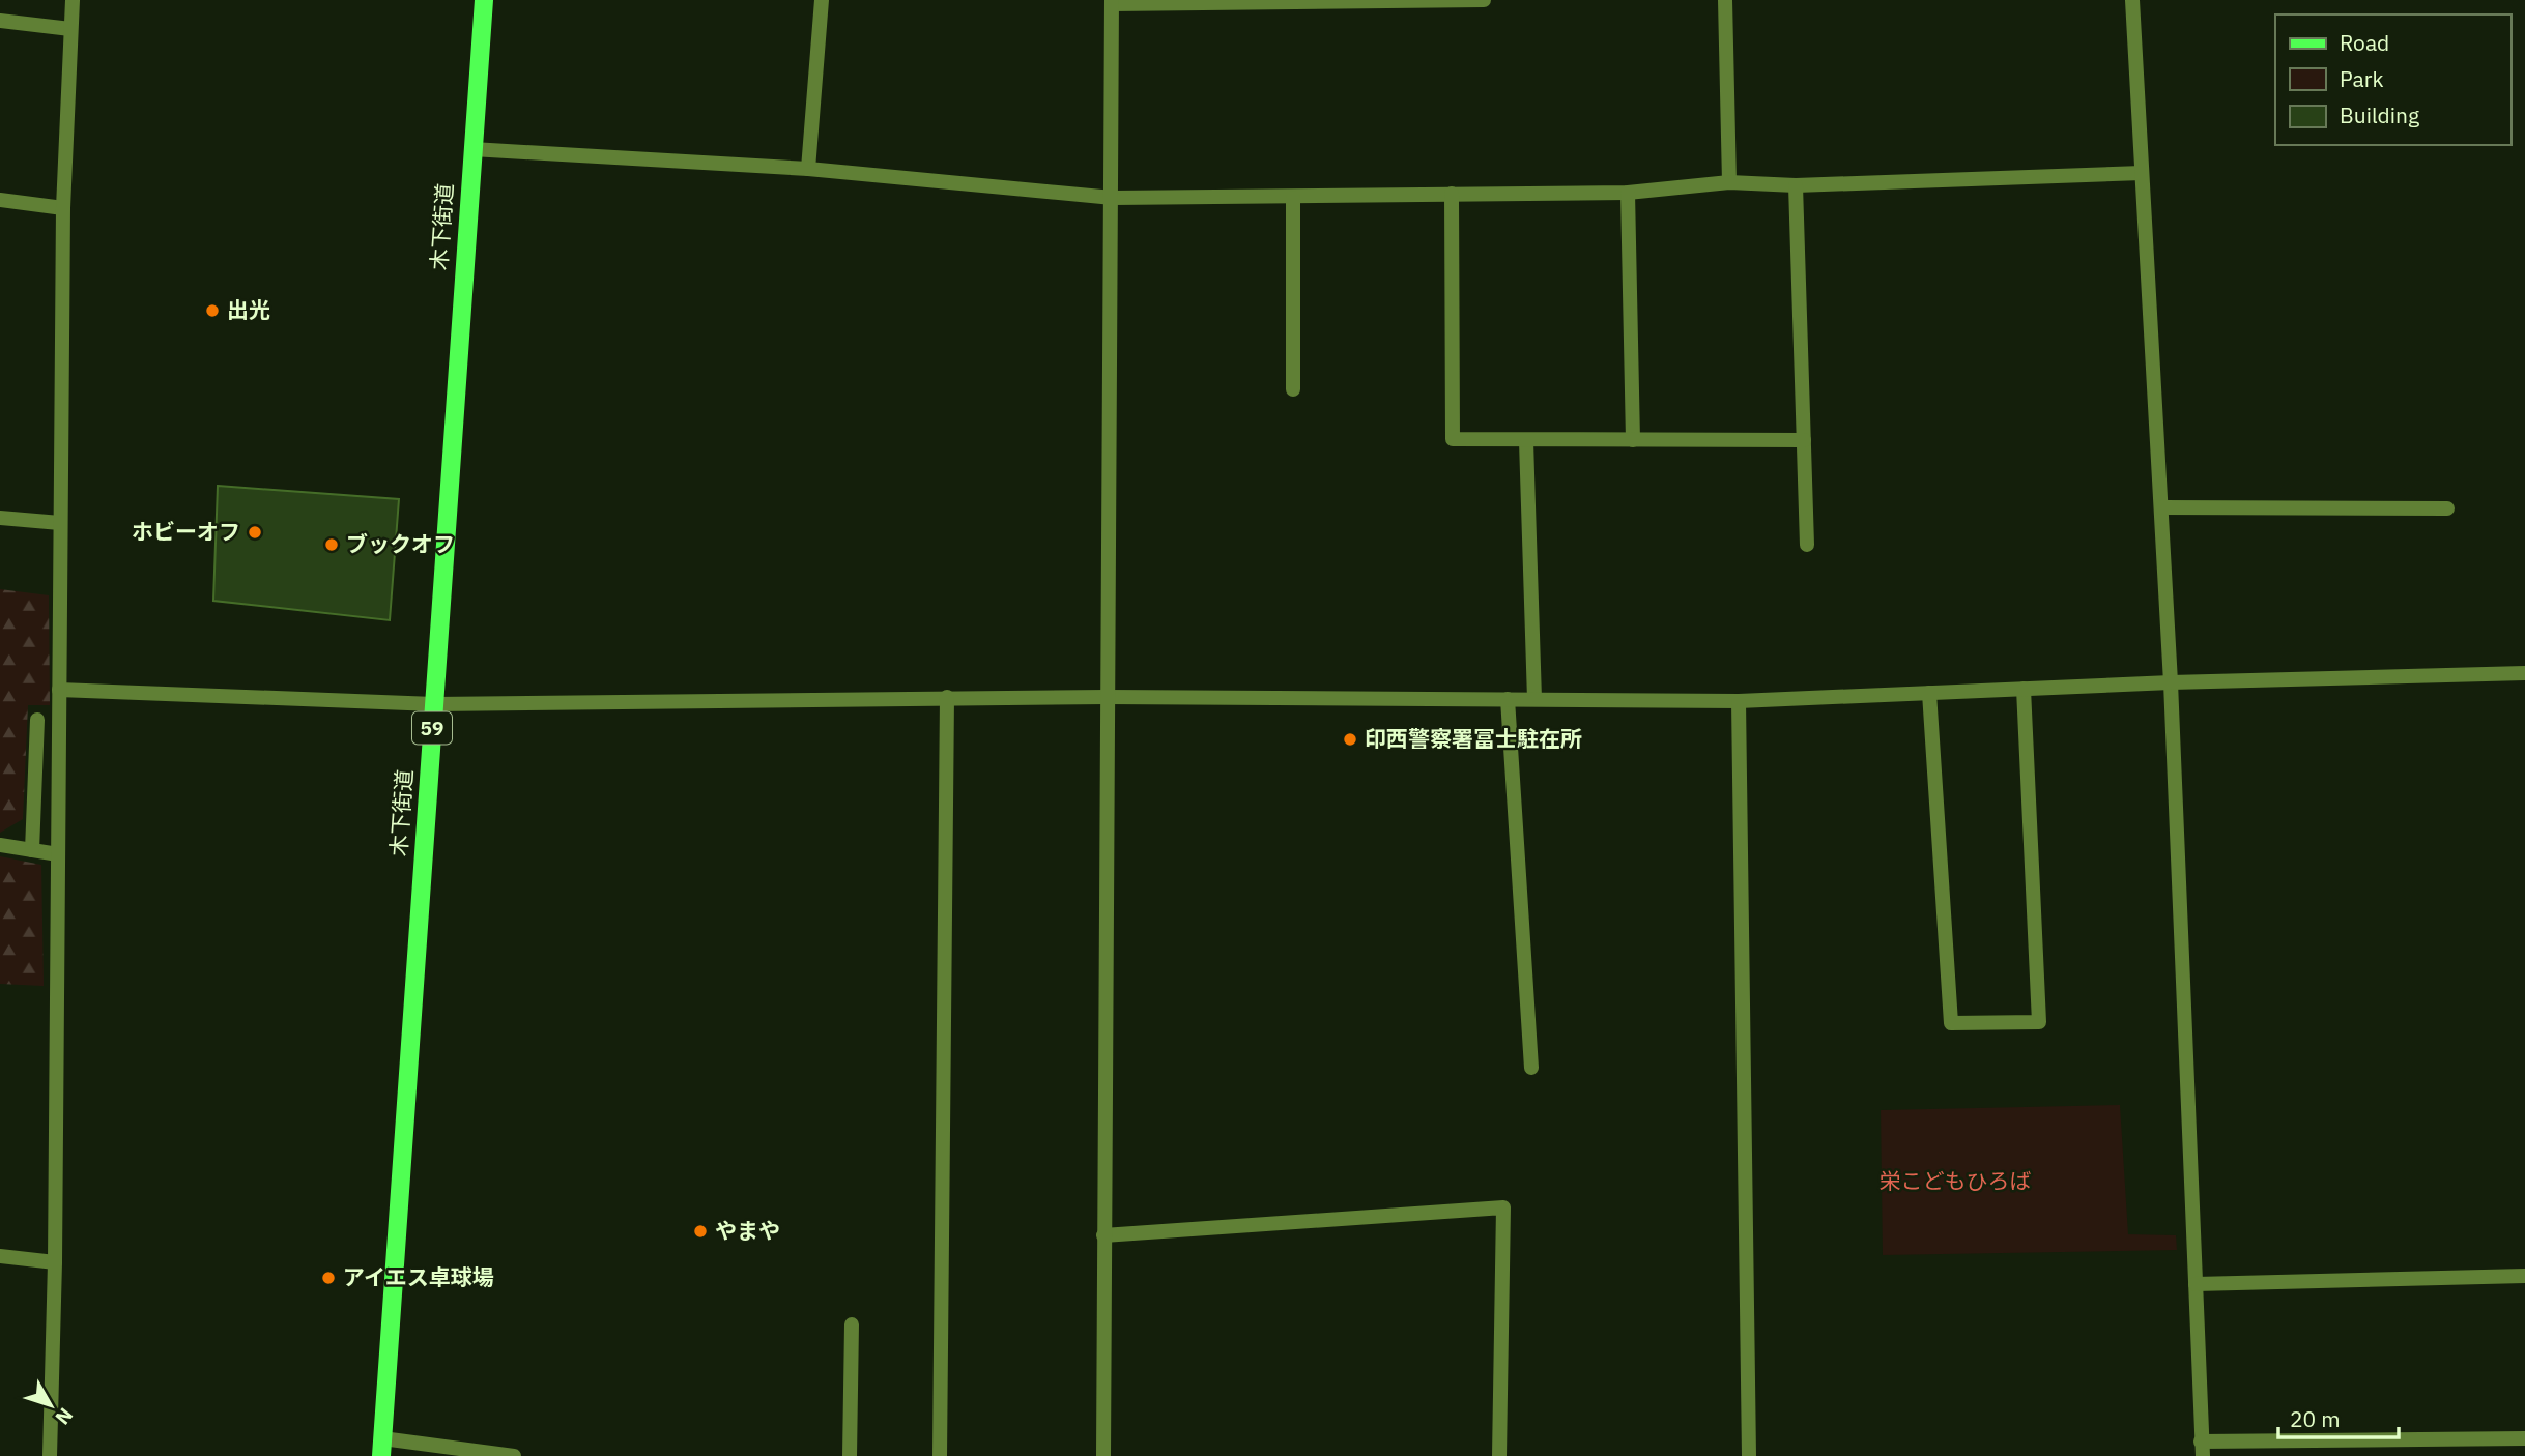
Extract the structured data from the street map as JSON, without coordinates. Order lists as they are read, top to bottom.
{
  "streets": {
    "main road": ["木下街道", "59"]
  },
  "parks": ["栄こどもひろば"],
  "places": [
    "出光",
    "ホビーオフ",
    "ブックオフ",
    "印西警察署冨士駐在所",
    "やまや",
    "アイエス卓球場"
  ],
  "legend": ["Road", "Park", "Building"],
  "scale_bar": "20 m",
  "north": "bottom right"
}
